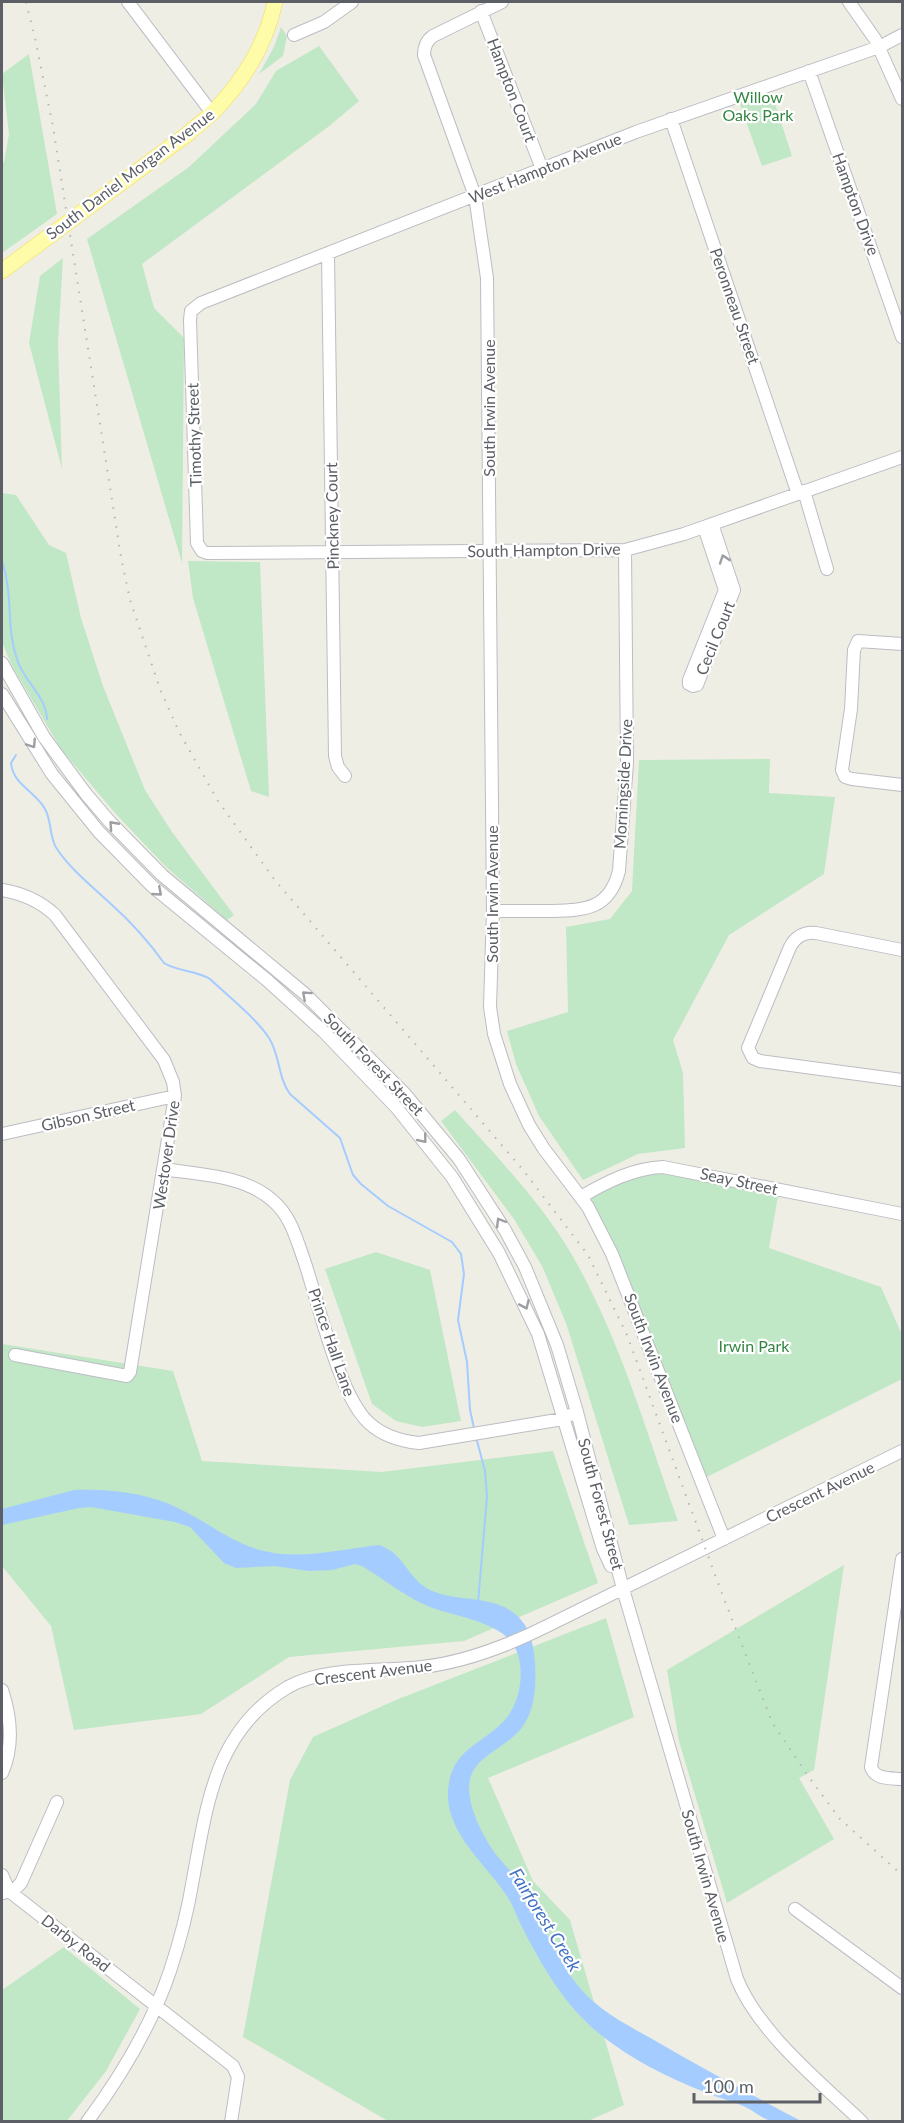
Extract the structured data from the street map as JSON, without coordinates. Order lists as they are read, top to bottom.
{
  "streets": {
    "main road": ["South Daniel Morgan Avenue"],
    "street": [
      "Hampton Court",
      "West Hampton Avenue",
      "Hampton Drive",
      "Peronneau Street",
      "South Irwin Avenue",
      "Timothy Street",
      "Pinckney Court",
      "South Hampton Drive",
      "Cecil Court",
      "Morningside Drive",
      "South Forest Street",
      "Gibson Street",
      "Westover Drive",
      "Seay Street",
      "Prince Hall Lane",
      "Crescent Avenue",
      "Darby Road"
    ]
  },
  "crossings": [
    ["Hampton Court", "West Hampton Avenue"],
    ["Hampton Court", "South Irwin Avenue"],
    ["West Hampton Avenue", "Hampton Drive"],
    ["West Hampton Avenue", "Peronneau Street"],
    ["West Hampton Avenue", "South Irwin Avenue"],
    ["West Hampton Avenue", "Timothy Street"],
    ["West Hampton Avenue", "Pinckney Court"],
    ["Peronneau Street", "South Hampton Drive"],
    ["South Irwin Avenue", "South Hampton Drive"],
    ["South Irwin Avenue", "Morningside Drive"],
    ["South Irwin Avenue", "South Forest Street"],
    ["South Irwin Avenue", "Seay Street"],
    ["South Irwin Avenue", "Crescent Avenue"],
    ["Timothy Street", "South Hampton Drive"],
    ["Pinckney Court", "South Hampton Drive"],
    ["South Hampton Drive", "Cecil Court"],
    ["South Hampton Drive", "Morningside Drive"],
    ["South Forest Street", "Prince Hall Lane"],
    ["South Forest Street", "Crescent Avenue"],
    ["Gibson Street", "Westover Drive"],
    ["Westover Drive", "Prince Hall Lane"],
    ["Crescent Avenue", "Darby Road"]
  ],
  "water": ["Fairforest Creek"],
  "parks": ["Willow Oaks Park", "Irwin Park"],
  "scale_bar": "100 m"
}
